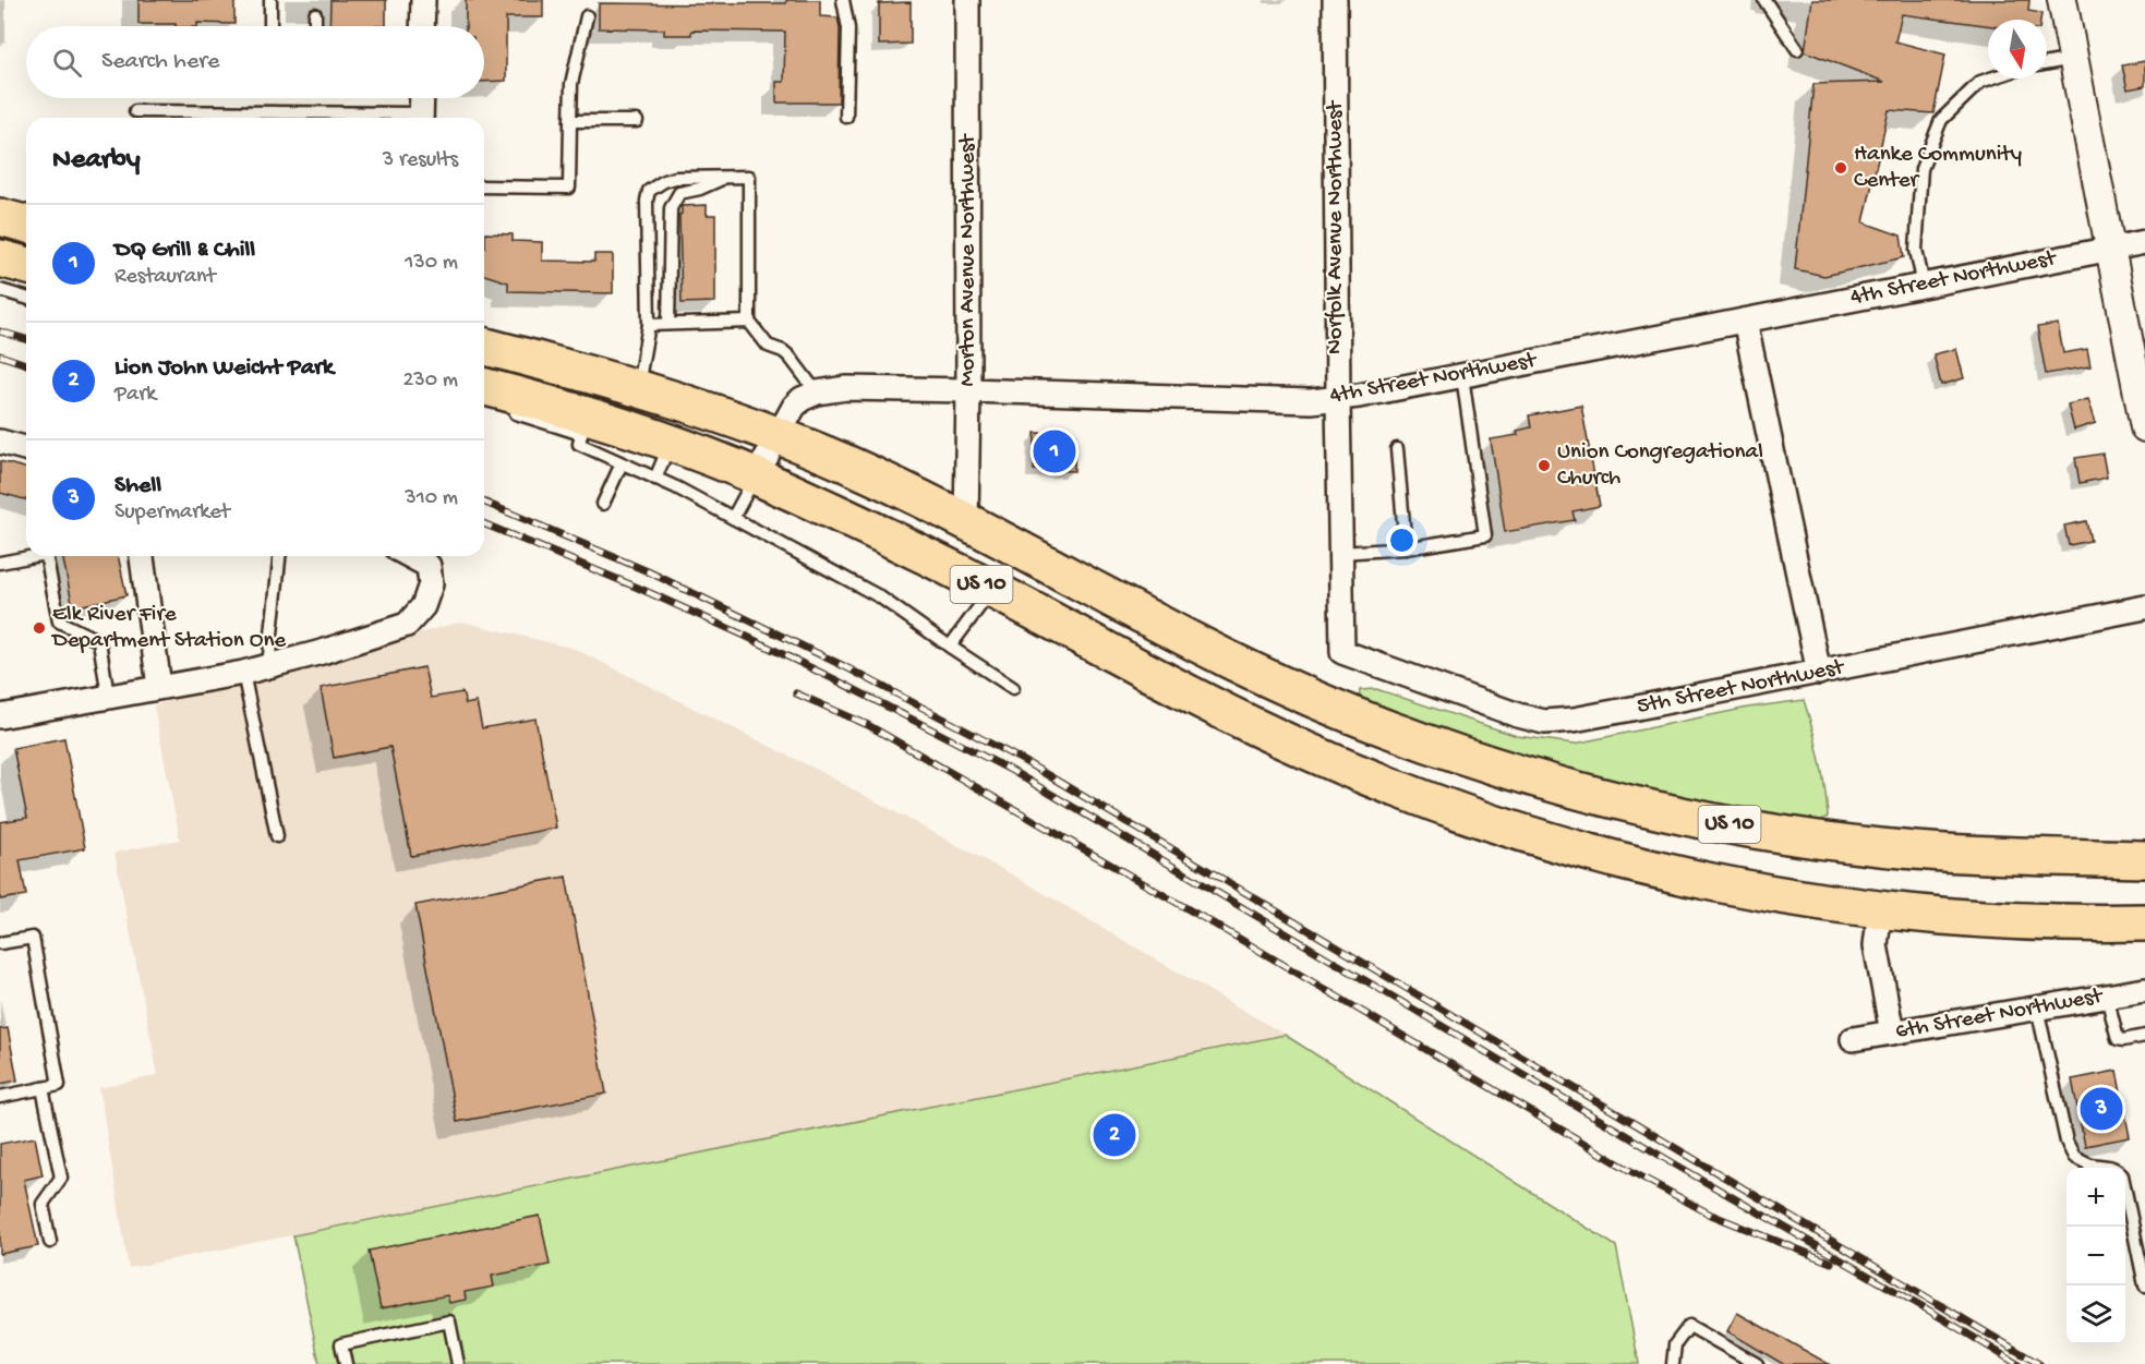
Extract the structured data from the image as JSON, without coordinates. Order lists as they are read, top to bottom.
{
  "streets": {
    "highway": ["US 10"],
    "street": [
      "Norfolk Avenue Northwest",
      "Morton Avenue Northwest",
      "4th Street Northwest",
      "5th Street Northwest",
      "6th Street Northwest"
    ]
  },
  "crossings": [
    ["Norfolk Avenue Northwest", "4th Street Northwest"],
    ["Norfolk Avenue Northwest", "5th Street Northwest"],
    ["Morton Avenue Northwest", "4th Street Northwest"],
    ["Morton Avenue Northwest", "US 10"],
    ["4th Street Northwest", "US 10"]
  ],
  "places": ["Hanke Community Center", "Union Congregational Church", "Elk River Fire Department Station One"],
  "north": "bottom",
  "page": {
    "search": "Search here",
    "heading": ["Nearby", "3 results"],
    "list": [
      {
        "mark": "1",
        "name": "DQ Grill & Chill",
        "note": "Restaurant",
        "value": "130 m"
      },
      {
        "mark": "2",
        "name": "Lion John Weicht Park",
        "note": "Park",
        "value": "230 m"
      },
      {
        "mark": "3",
        "name": "Shell",
        "note": "Supermarket",
        "value": "310 m"
      }
    ],
    "pins": ["1", "3", "2"],
    "map_buttons": ["+", "−"]
  }
}
